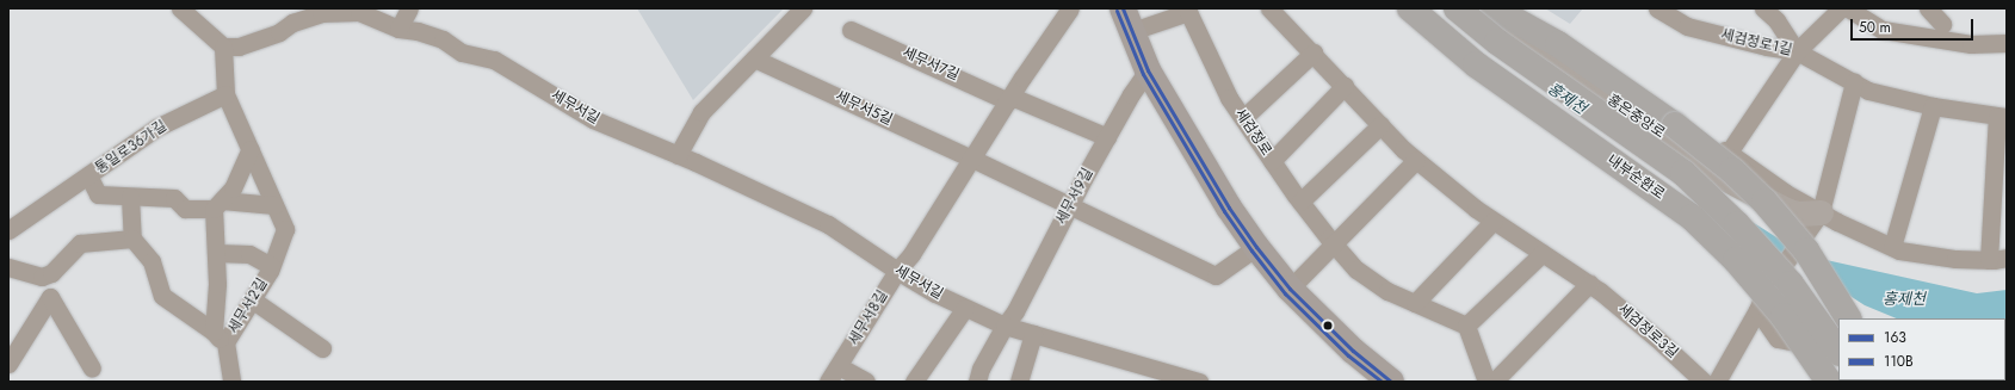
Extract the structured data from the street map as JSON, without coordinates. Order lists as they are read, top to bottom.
{
  "streets": {
    "highway": ["내부순환로"],
    "main road": ["세검정로"],
    "street": [
      "세검정로1길",
      "세무서7길",
      "세무서길",
      "세무서5길",
      "홍은중앙로",
      "통일로36가길",
      "세무서9길",
      "세무서2길",
      "세무서8길",
      "세검정로3길"
    ]
  },
  "crossings": [
    ["세검정로1길", "홍은중앙로"],
    ["세무서7길", "세무서9길"],
    ["세무서길", "세무서9길"],
    ["세무서길", "세무서2길"],
    ["세무서길", "세무서8길"],
    ["세검정로", "세무서9길"],
    ["통일로36가길", "세무서2길"]
  ],
  "water": ["홍제천"],
  "lines": ["transit line 163", "transit line 110B"],
  "legend": ["163", "110B"],
  "scale_bar": "50 m"
}
